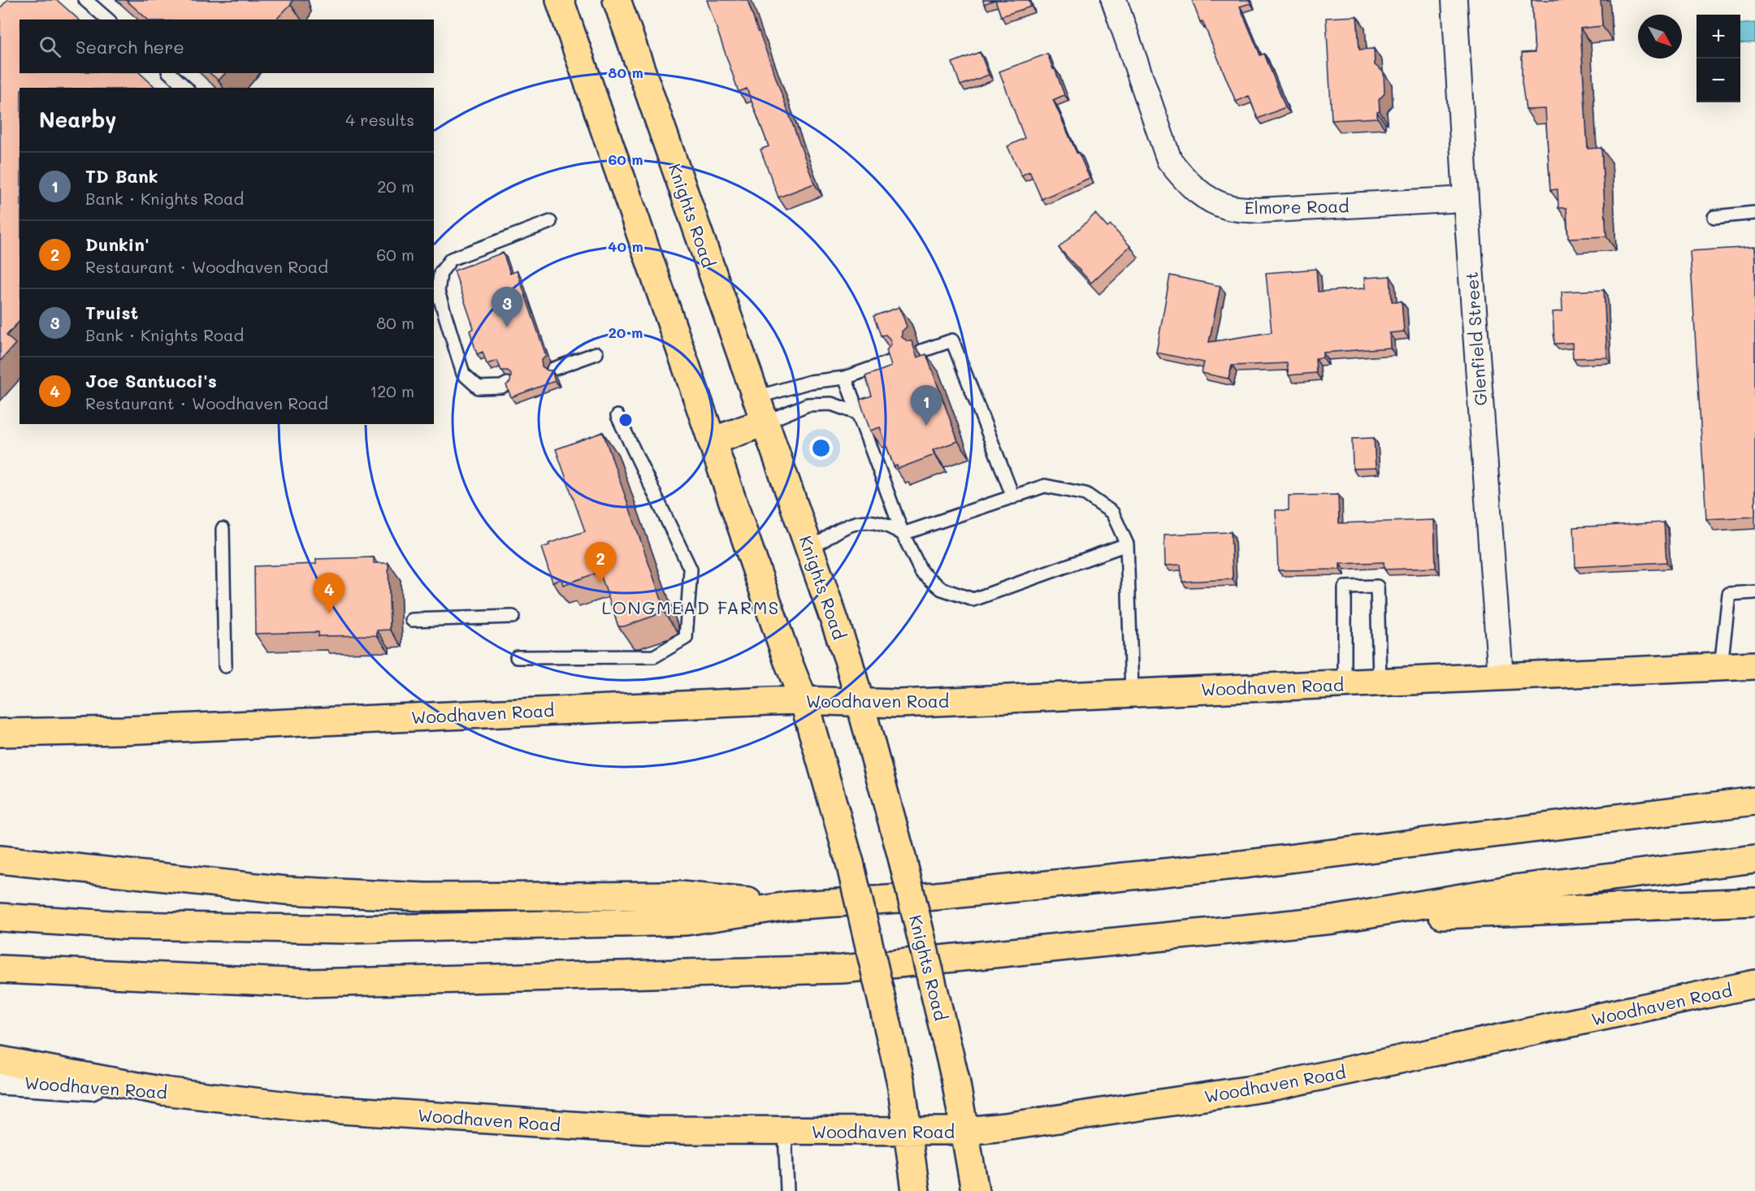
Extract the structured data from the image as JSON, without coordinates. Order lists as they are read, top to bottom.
{
  "streets": {
    "main road": ["Knights Road", "Woodhaven Road"],
    "street": ["Elmore Road", "Glenfield Street"]
  },
  "crossings": [
    ["Elmore Road", "Glenfield Street"],
    ["Knights Road", "Woodhaven Road"],
    ["Glenfield Street", "Woodhaven Road"]
  ],
  "districts": ["LONGMEAD FARMS"],
  "north": "bottom right",
  "page": {
    "map_buttons": ["+", "−"],
    "search": "Search here",
    "heading": ["Nearby", "4 results"],
    "list": [
      {
        "mark": "1",
        "name": "TD Bank",
        "note": "Bank · Knights Road",
        "value": "20 m"
      },
      {
        "mark": "2",
        "name": "Dunkin'",
        "note": "Restaurant · Woodhaven Road",
        "value": "60 m"
      },
      {
        "mark": "3",
        "name": "Truist",
        "note": "Bank · Knights Road",
        "value": "80 m"
      },
      {
        "mark": "4",
        "name": "Joe Santucci's",
        "note": "Restaurant · Woodhaven Road",
        "value": "120 m"
      }
    ],
    "pins": [
      "3",
      "1",
      "2",
      "4"
    ]
  },
  "rings": [
    "80 m",
    "60 m",
    "40 m",
    "20 m"
  ]
}
